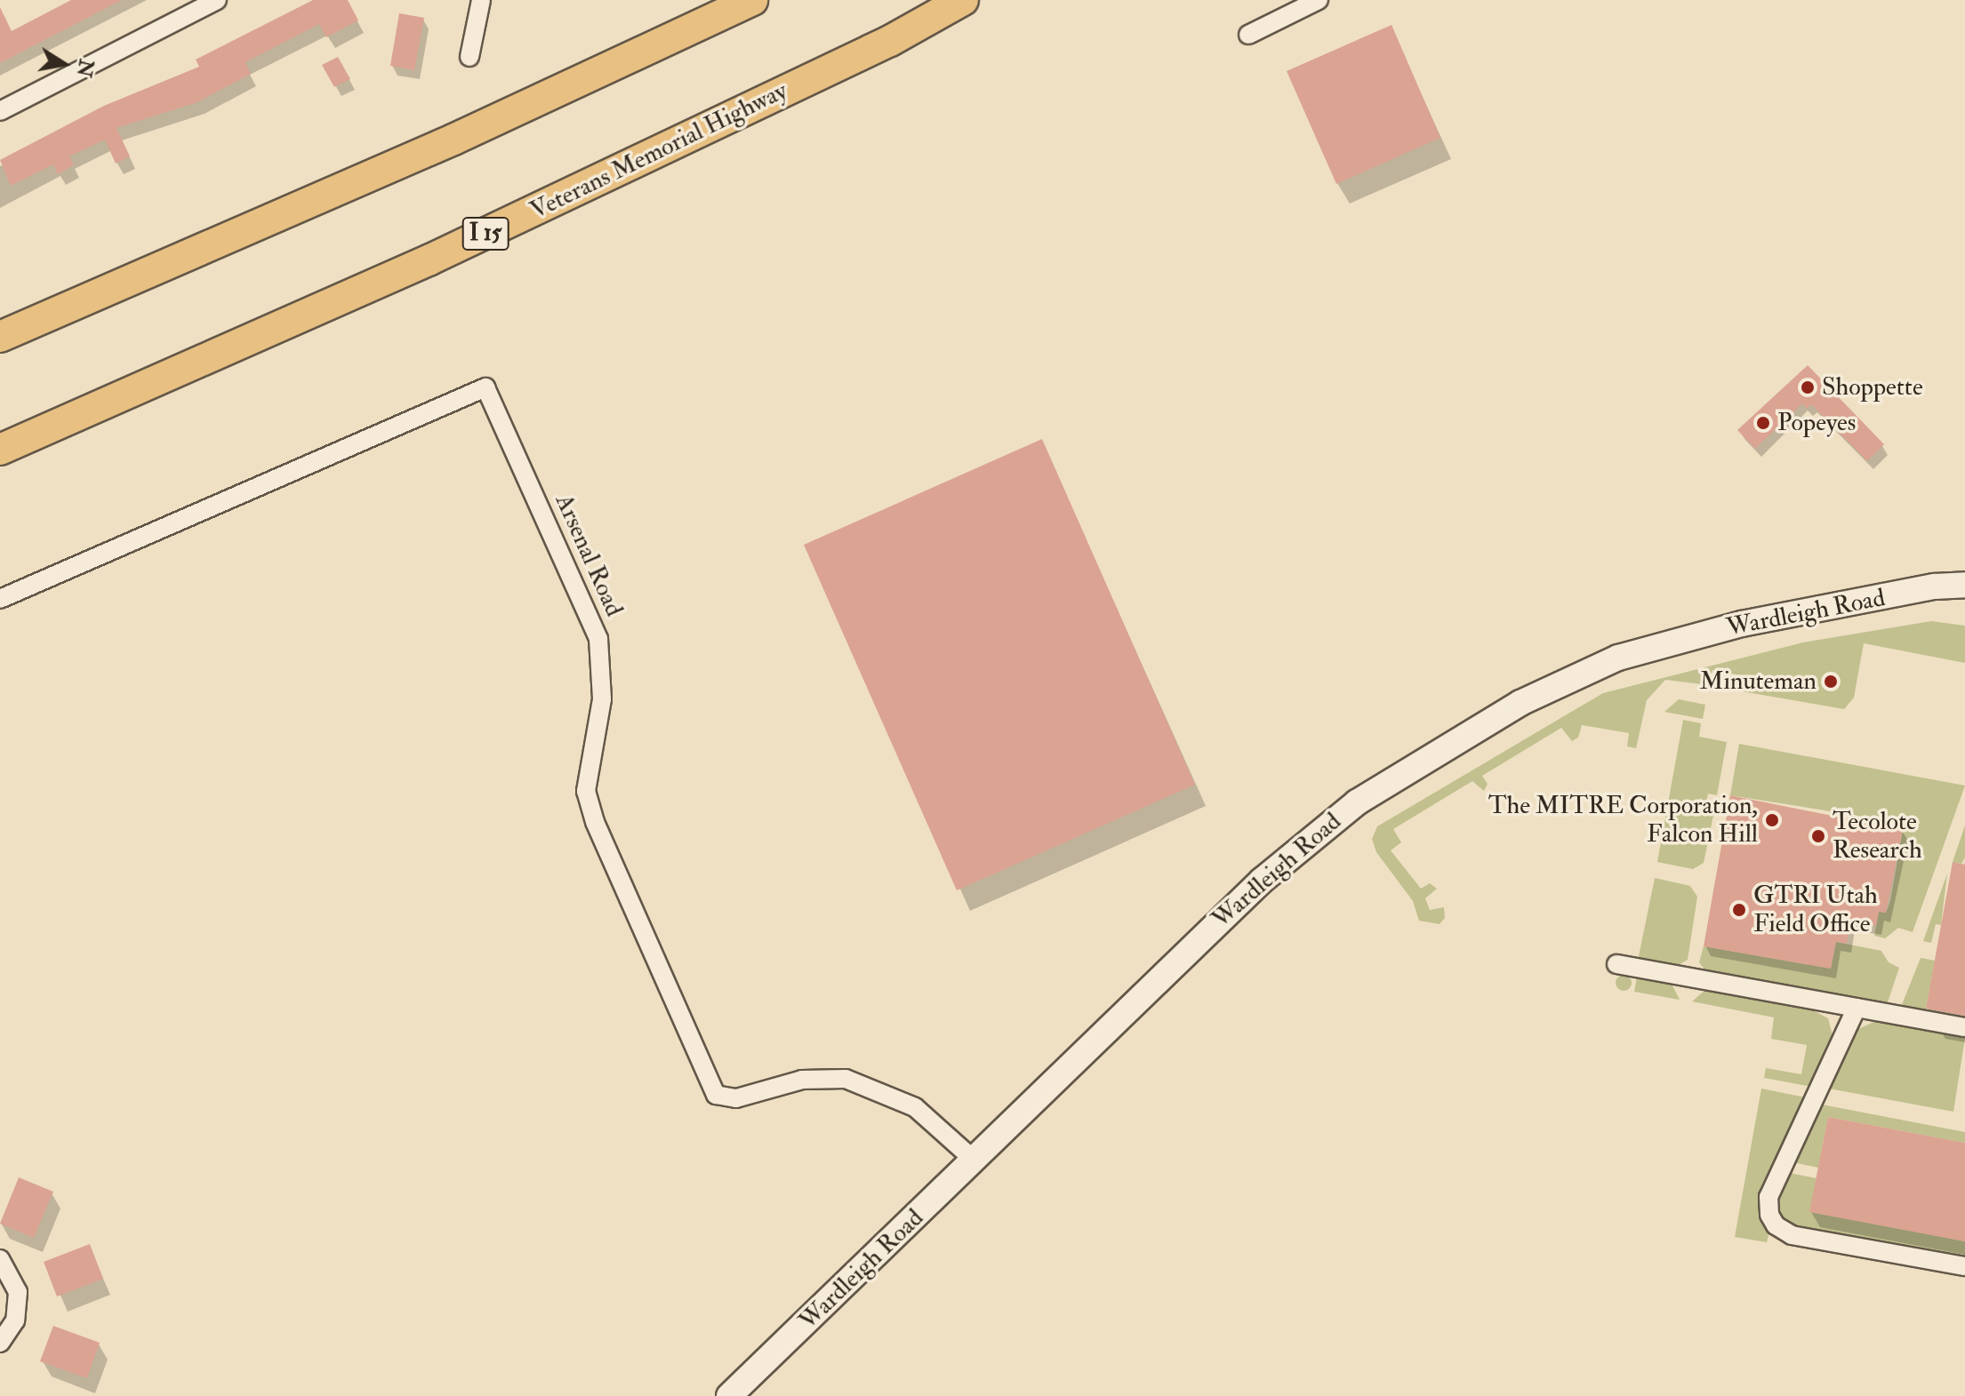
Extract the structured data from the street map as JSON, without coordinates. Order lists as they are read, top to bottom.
{
  "streets": {
    "highway": ["Veterans Memorial Highway", "I 15"],
    "main road": ["Wardleigh Road"],
    "street": ["Arsenal Road"]
  },
  "crossings": [
    ["Arsenal Road", "Wardleigh Road"]
  ],
  "places": [
    "Shoppette",
    "Popeyes",
    "Minuteman",
    "The MITRE Corporation, Falcon Hill",
    "Tecolote Research",
    "GTRI Utah Field Office"
  ],
  "north": "right"
}
